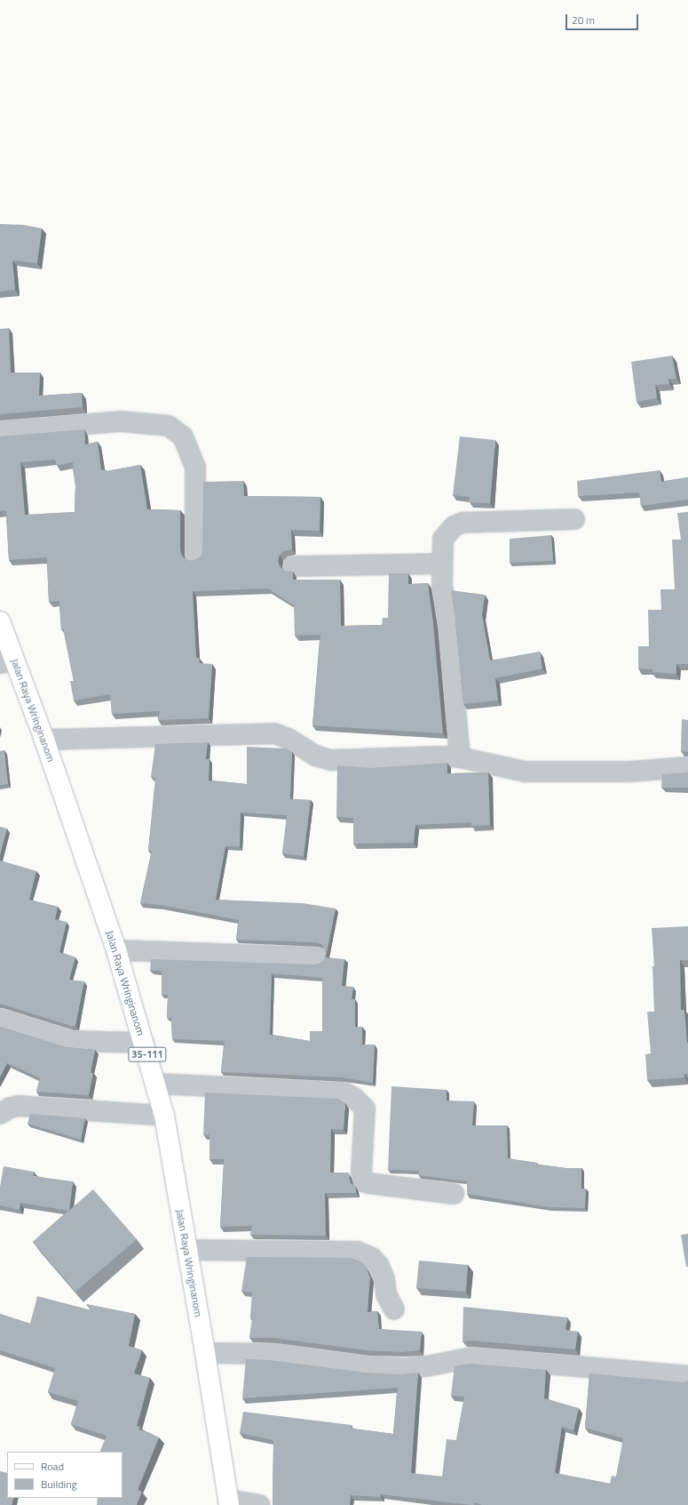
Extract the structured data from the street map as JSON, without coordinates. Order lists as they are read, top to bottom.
{
  "streets": {
    "main road": ["Jalan Raya Wringinanom", "35-111"]
  },
  "legend": ["Road", "Building"],
  "scale_bar": "20 m"
}
